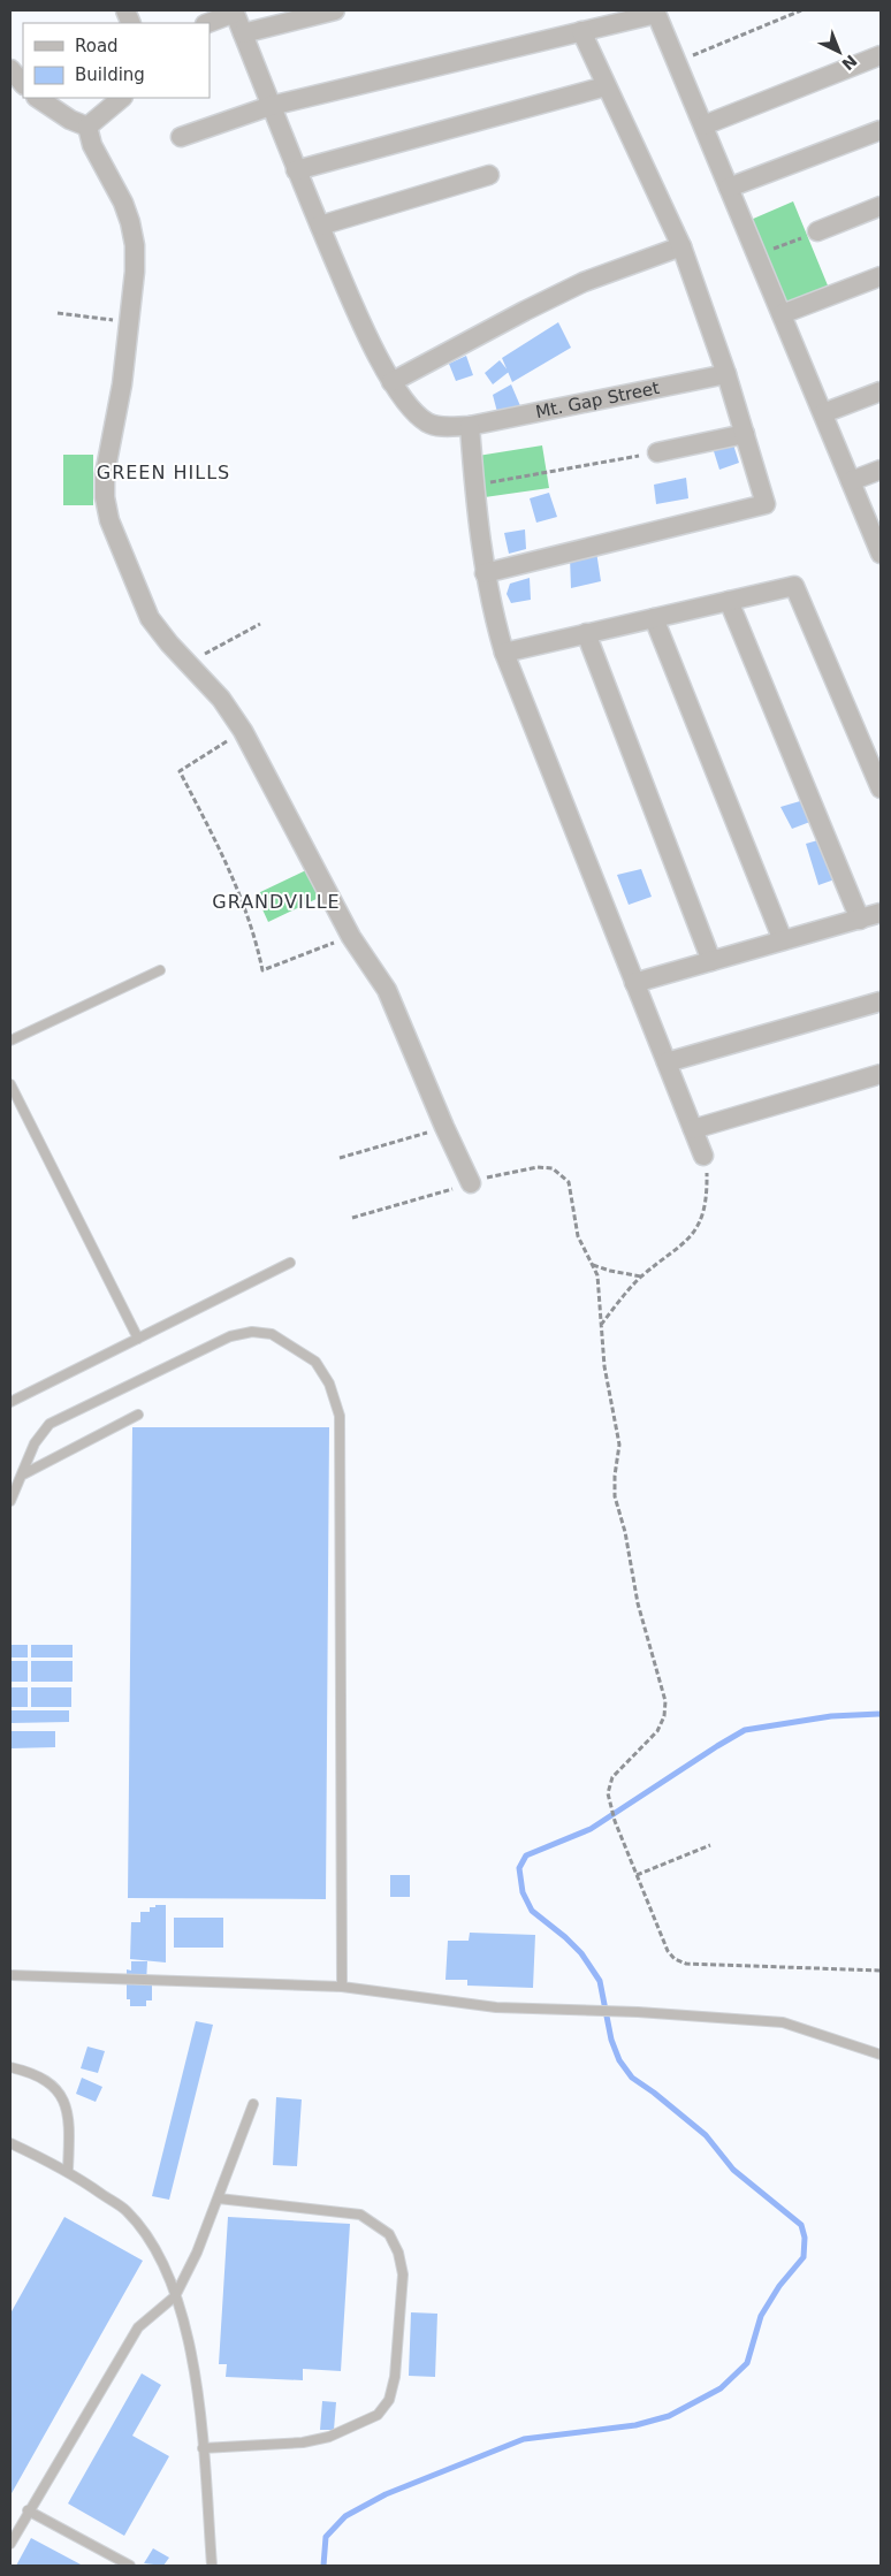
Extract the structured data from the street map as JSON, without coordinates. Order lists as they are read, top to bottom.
{
  "streets": {
    "street": ["Mt. Gap Street"]
  },
  "districts": ["GREEN HILLS", "GRANDVILLE"],
  "legend": ["Road", "Building"],
  "north": "bottom right"
}
